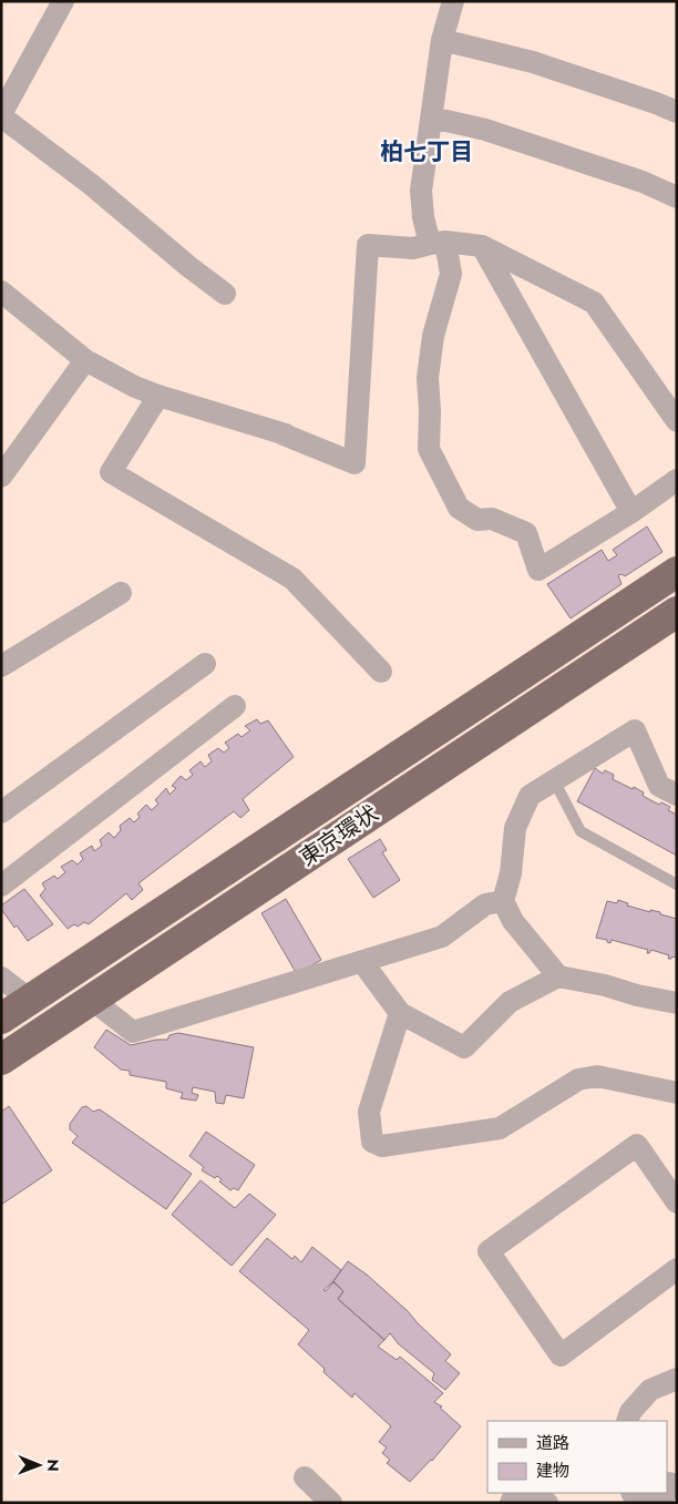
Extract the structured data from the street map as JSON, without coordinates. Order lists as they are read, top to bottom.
{
  "streets": {
    "highway": ["東京環状"]
  },
  "districts": ["柏七丁目"],
  "legend": ["道路", "建物"],
  "north": "right"
}
